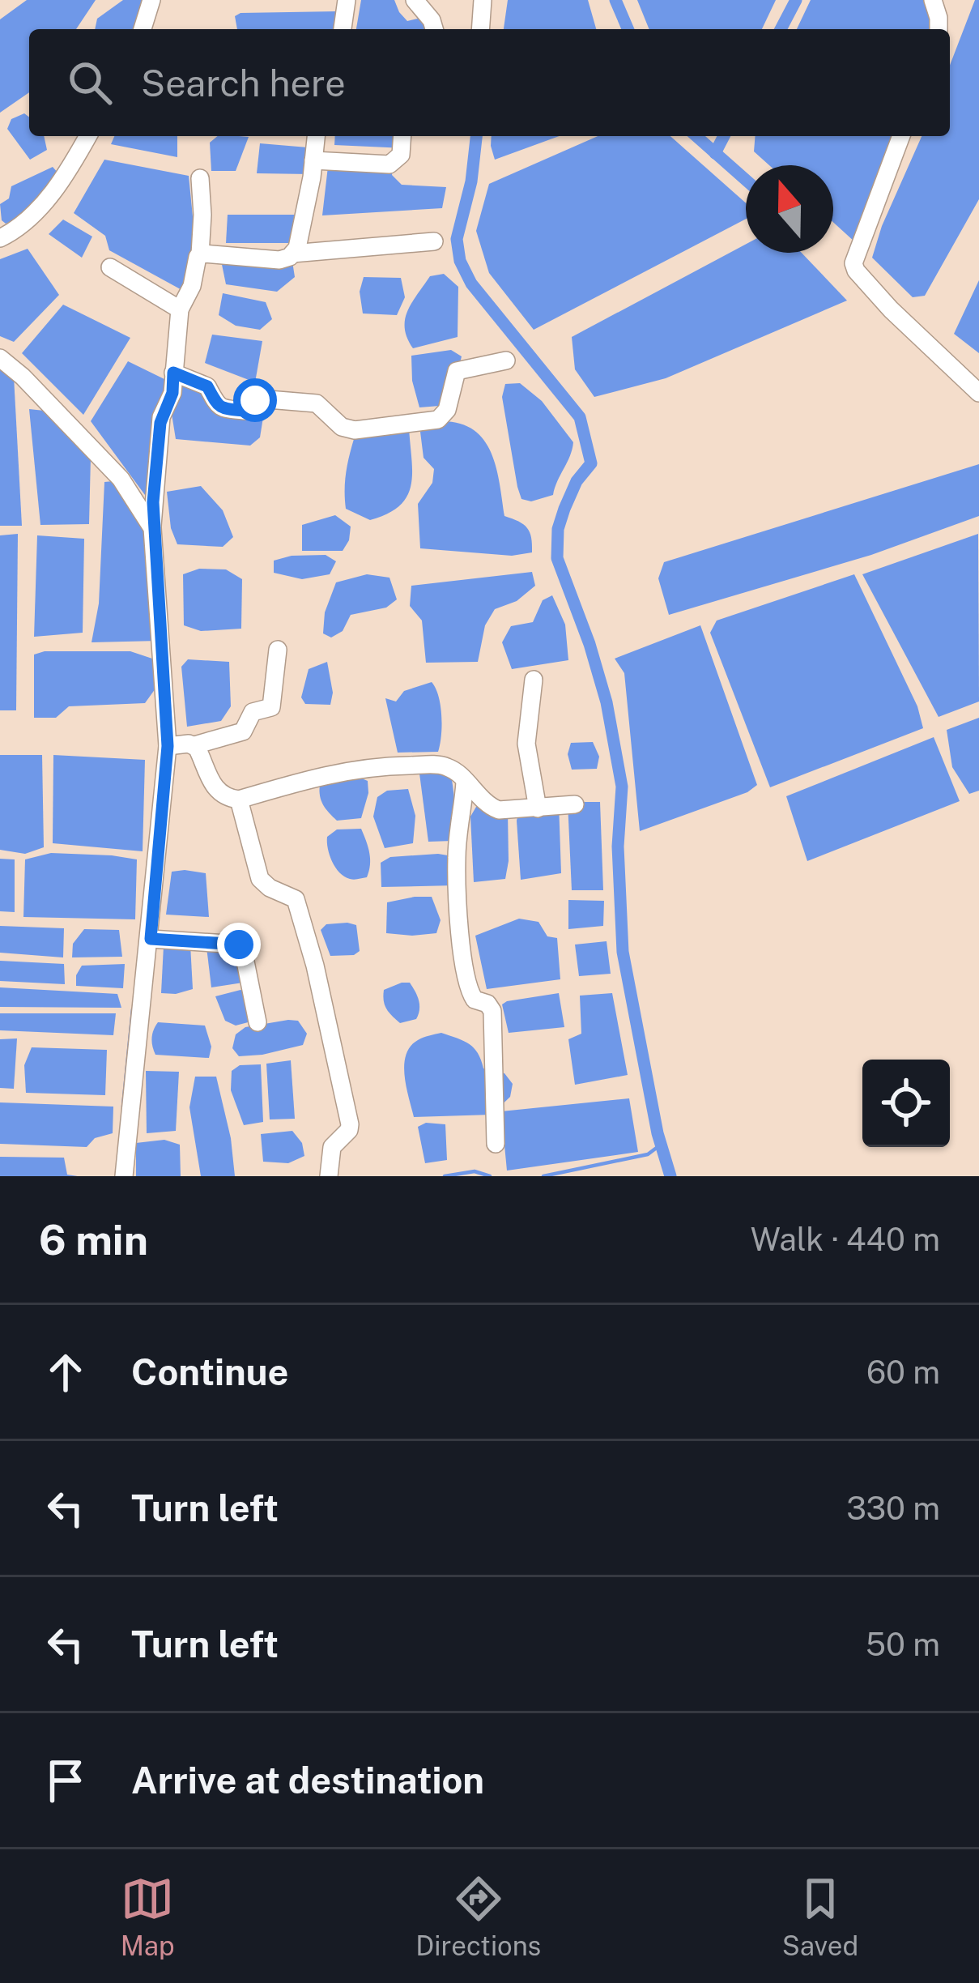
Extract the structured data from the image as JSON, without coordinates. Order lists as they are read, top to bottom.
{
  "north": "top",
  "page": {
    "search": "Search here",
    "heading": ["6 min", "Walk · 440 m"],
    "list": [
      ["Continue", "60 m"],
      ["Turn left", "330 m"],
      ["Turn left", "50 m"],
      "Arrive at destination"
    ],
    "nav": ["Map", "Directions", "Saved"]
  }
}
